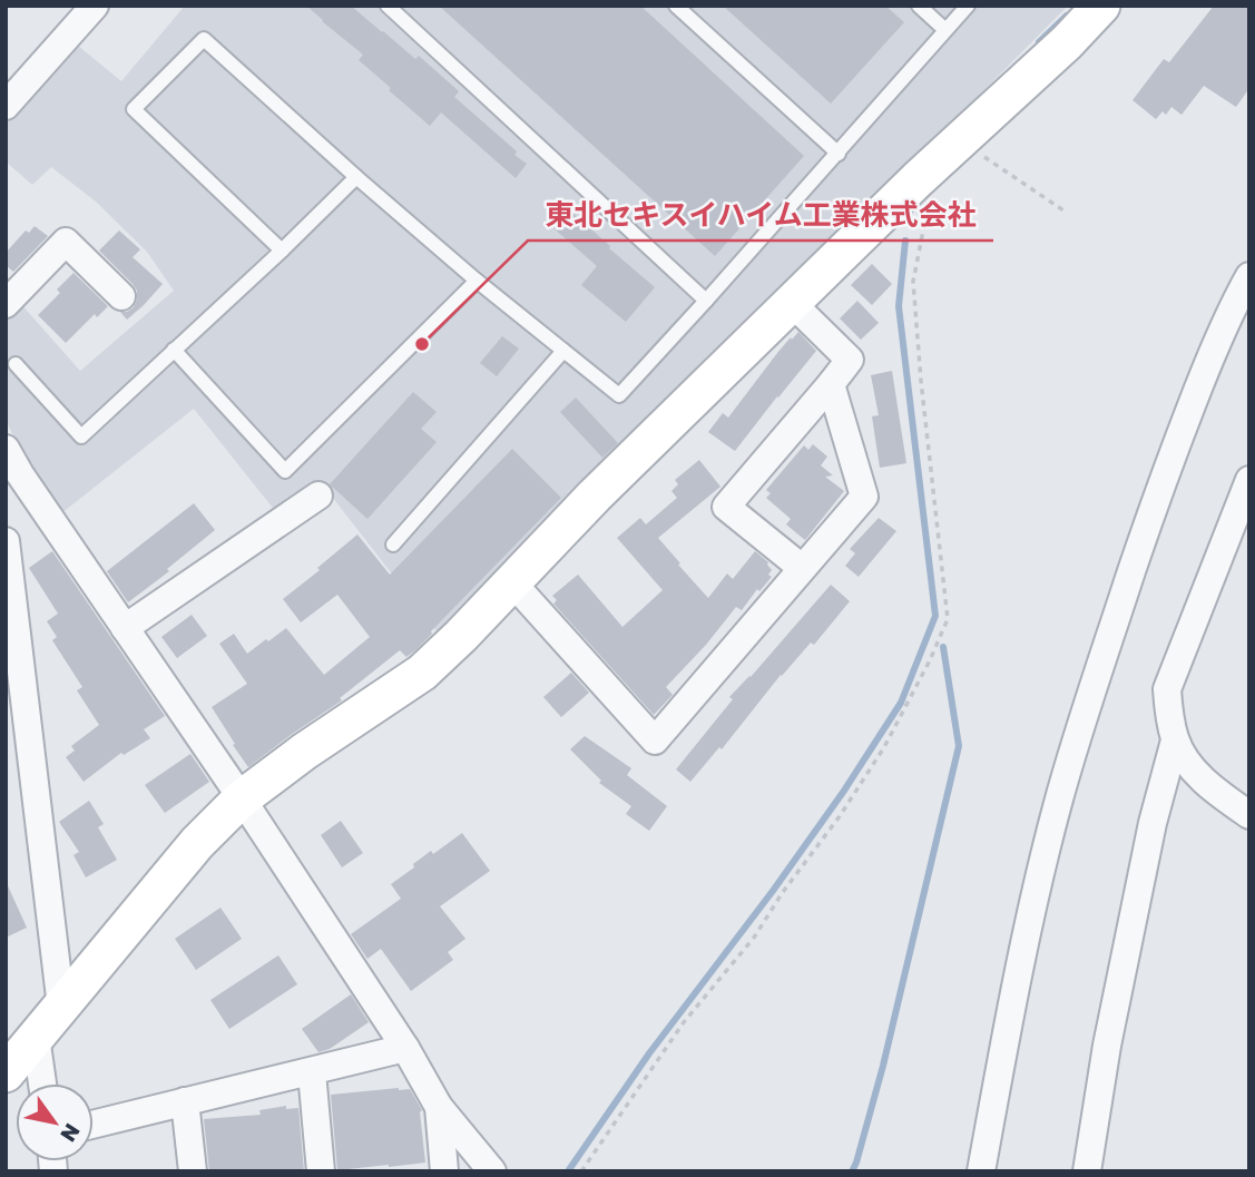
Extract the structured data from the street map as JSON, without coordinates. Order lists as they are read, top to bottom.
{
  "places": ["東北セキスイハイム工業株式会社"],
  "north": "bottom right"
}
